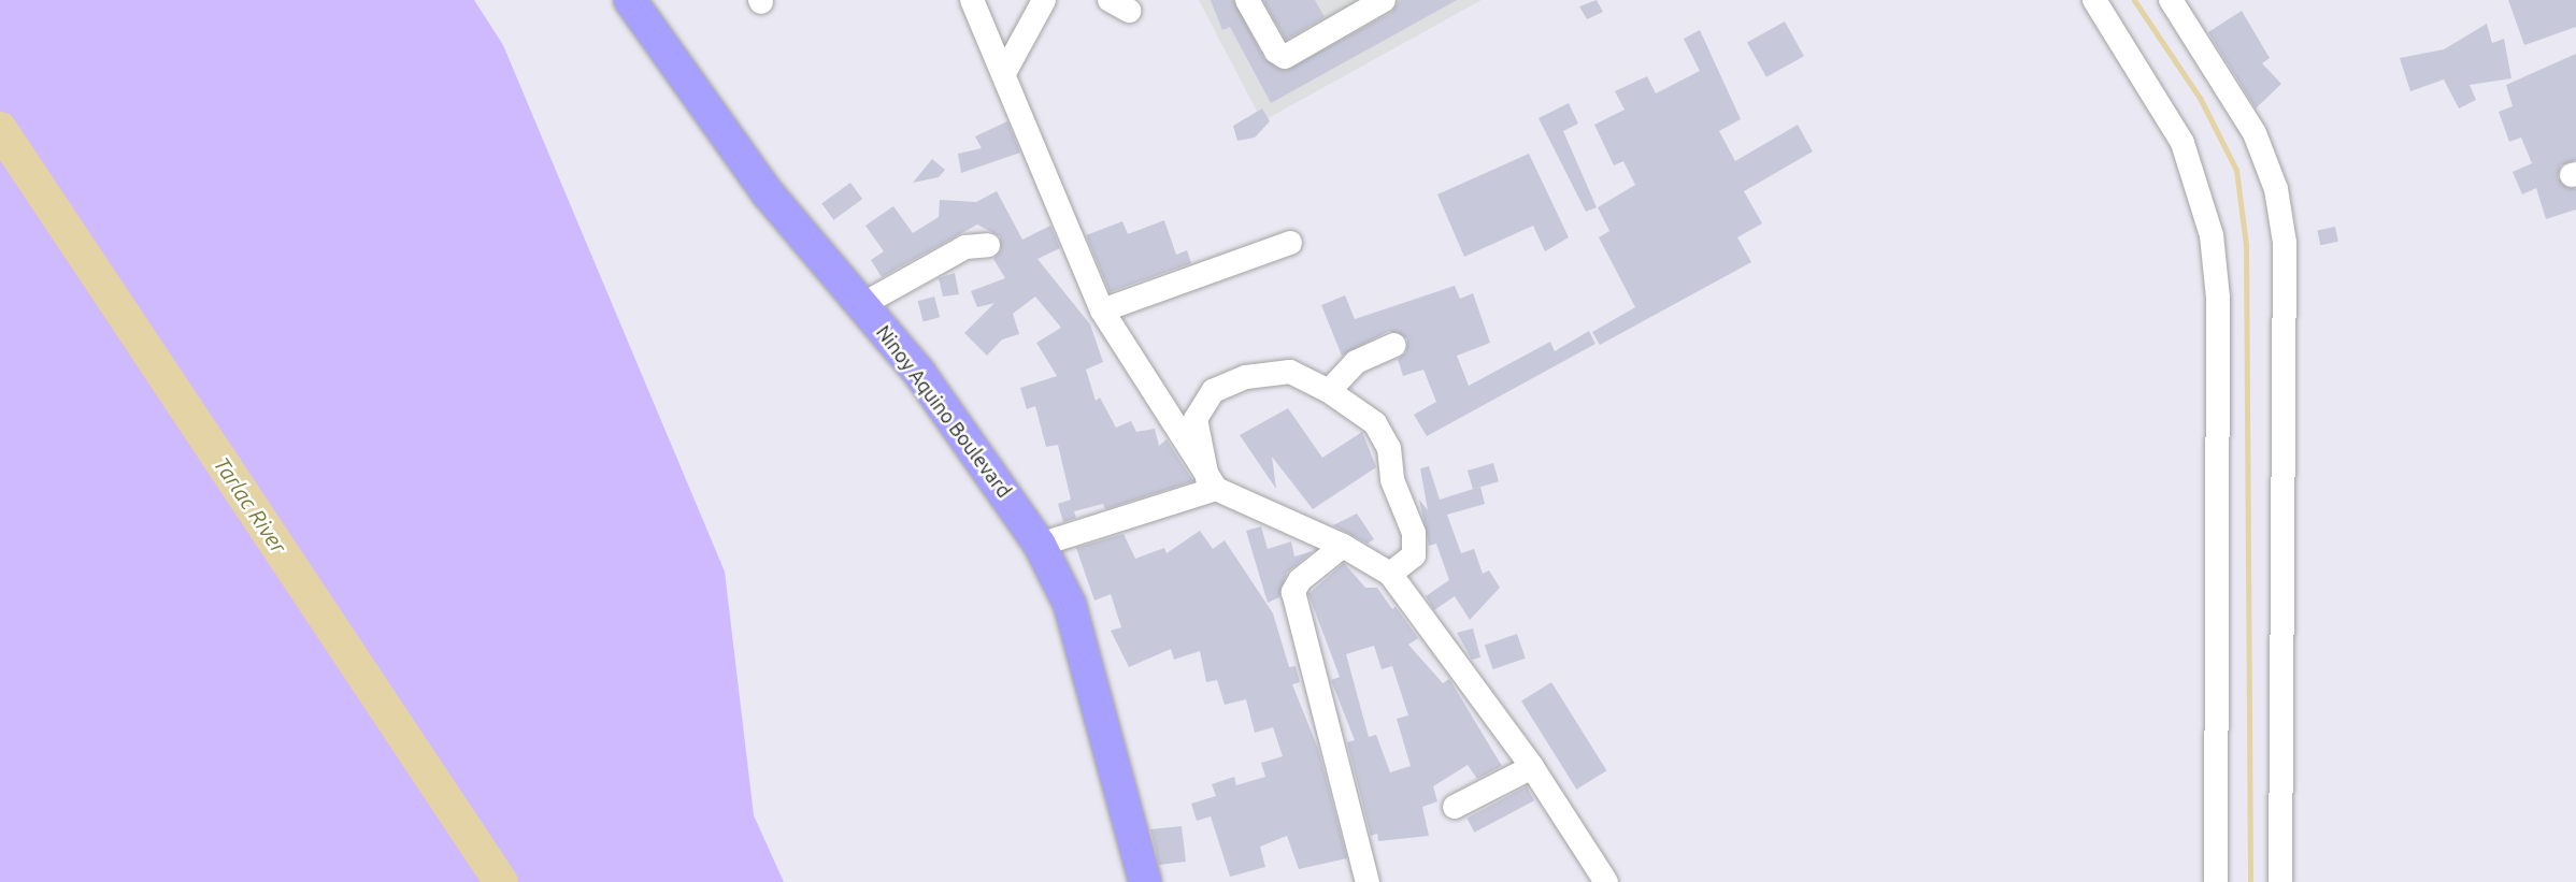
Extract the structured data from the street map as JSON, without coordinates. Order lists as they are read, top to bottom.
{
  "streets": {
    "main road": ["Ninoy Aquino Boulevard"]
  },
  "water": ["Tarlac River"]
}
